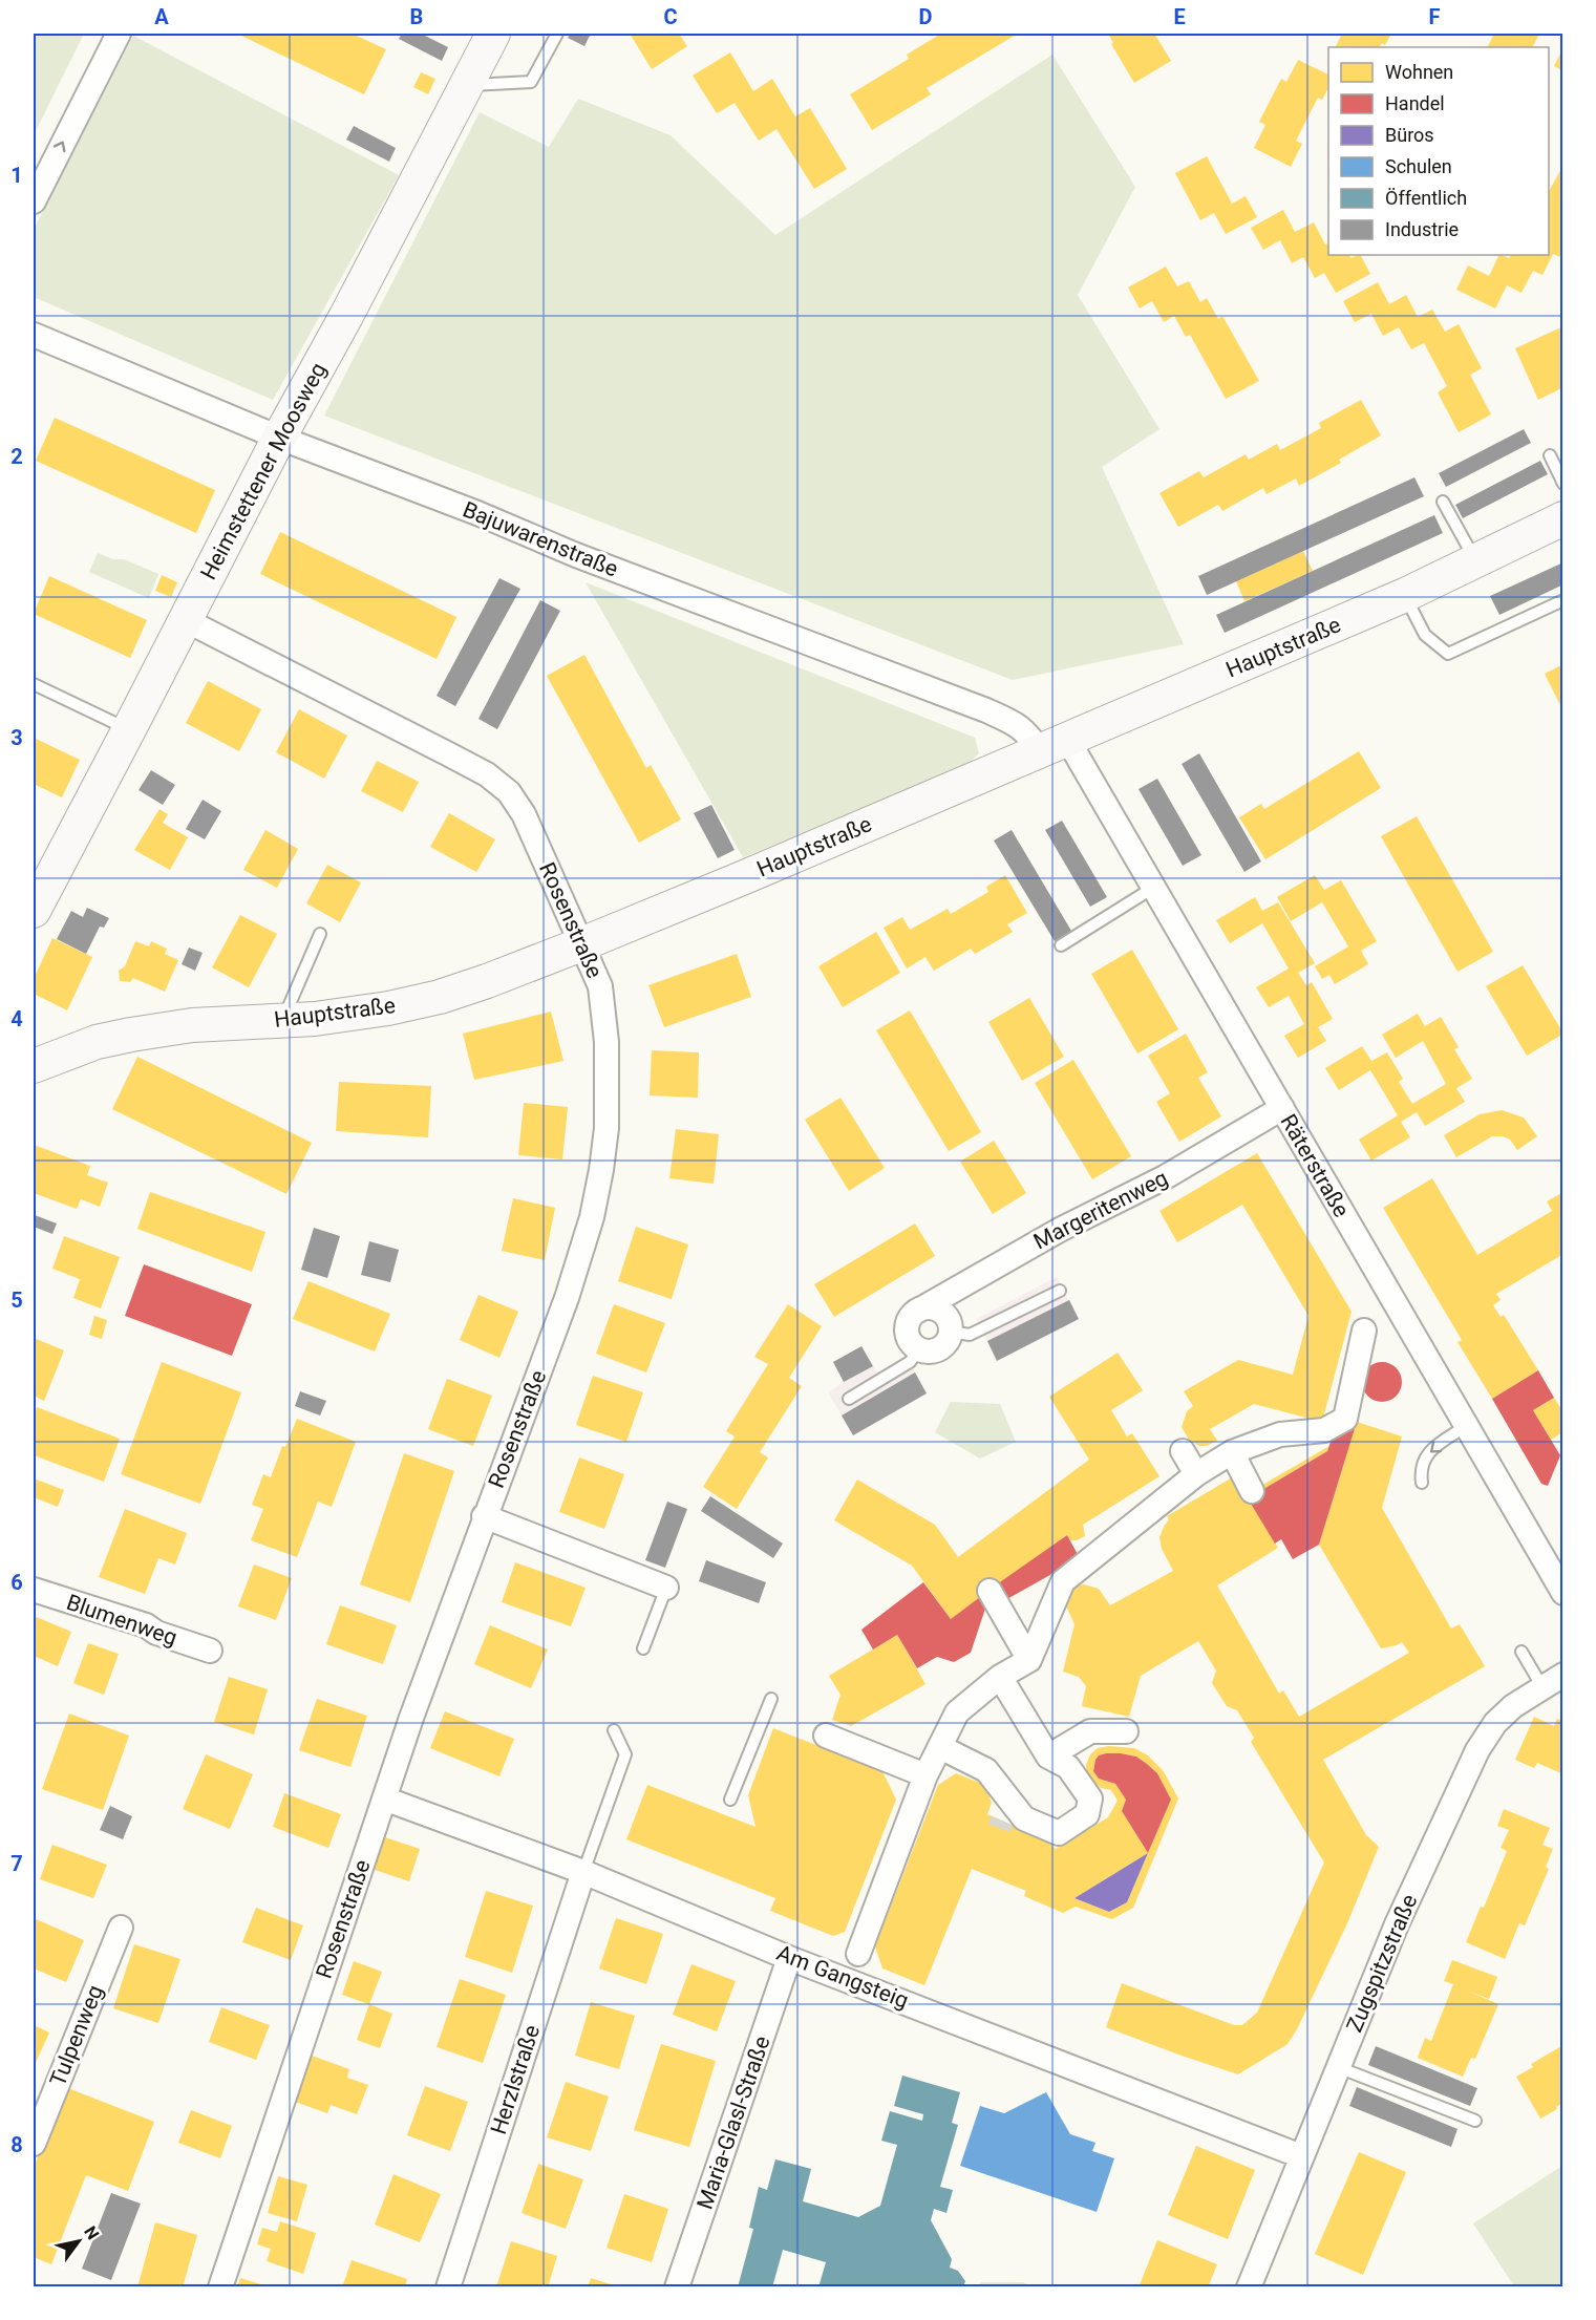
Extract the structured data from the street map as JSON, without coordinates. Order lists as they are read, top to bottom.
{
  "streets": {
    "street": [
      "Heimstettener Moosweg",
      "Bajuwarenstraße",
      "Hauptstraße",
      "Rosenstraße",
      "Räterstraße",
      "Margeritenweg",
      "Blumenweg",
      "Zugspitzstraße",
      "Am Gangsteig",
      "Tulpenweg",
      "Herzlstraße",
      "Maria-Glasl-Straße"
    ]
  },
  "crossings": [
    ["Heimstettener Moosweg", "Bajuwarenstraße"],
    ["Heimstettener Moosweg", "Rosenstraße"],
    ["Bajuwarenstraße", "Hauptstraße"],
    ["Bajuwarenstraße", "Räterstraße"],
    ["Hauptstraße", "Rosenstraße"],
    ["Hauptstraße", "Räterstraße"],
    ["Rosenstraße", "Am Gangsteig"],
    ["Räterstraße", "Margeritenweg"],
    ["Zugspitzstraße", "Am Gangsteig"],
    ["Am Gangsteig", "Herzlstraße"],
    ["Am Gangsteig", "Maria-Glasl-Straße"]
  ],
  "legend": [
    "Wohnen",
    "Handel",
    "Büros",
    "Schulen",
    "Öffentlich",
    "Industrie"
  ],
  "north": "top right",
  "grid": {
    "columns": [
      "A",
      "B",
      "C",
      "D",
      "E",
      "F"
    ],
    "rows": [
      "1",
      "2",
      "3",
      "4",
      "5",
      "6",
      "7",
      "8"
    ]
  }
}
